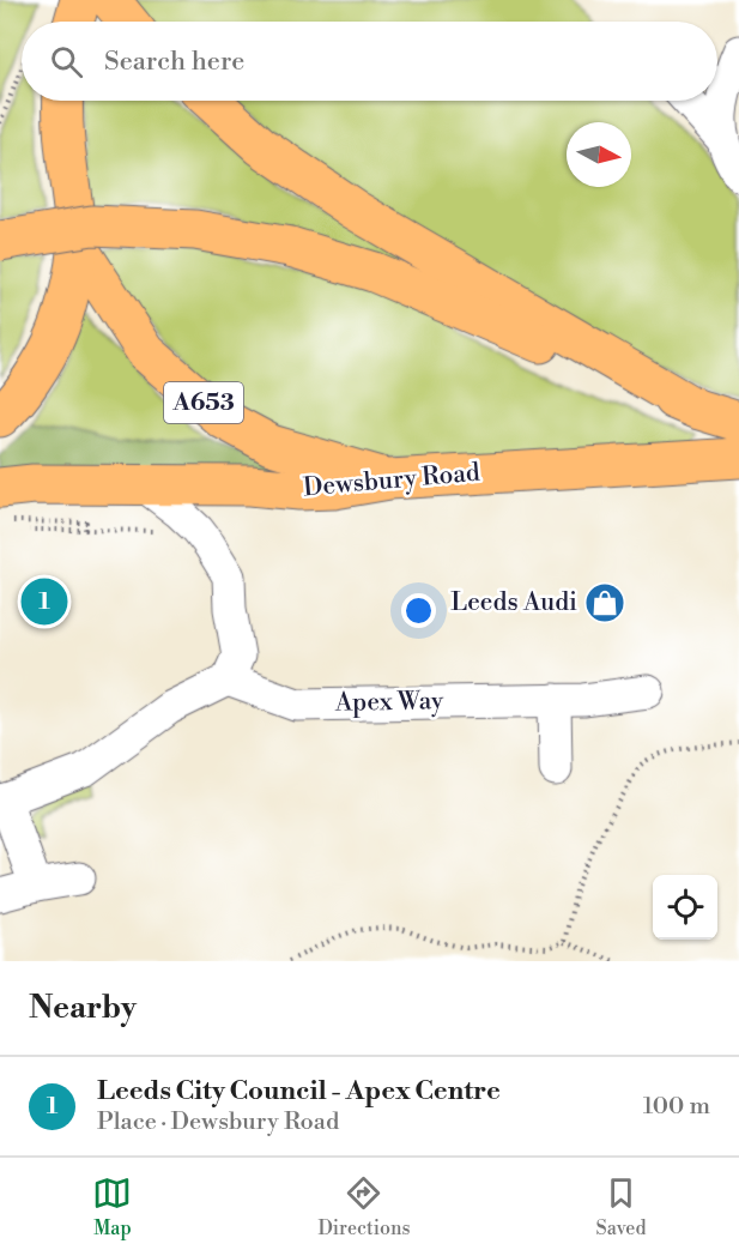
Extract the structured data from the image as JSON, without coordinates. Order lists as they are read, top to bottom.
{
  "streets": {
    "main road": ["A653", "Dewsbury Road"],
    "street": ["Apex Way"]
  },
  "crossings": [
    ["A653", "Dewsbury Road"]
  ],
  "places": {
    "shop": ["Leeds Audi"]
  },
  "north": "right",
  "page": {
    "search": "Search here",
    "pins": "1",
    "heading": "Nearby",
    "list": [
      {
        "mark": "1",
        "name": "Leeds City Council - Apex Centre",
        "note": "Place · Dewsbury Road",
        "value": "100 m"
      }
    ],
    "nav": ["Map", "Directions", "Saved"]
  }
}
